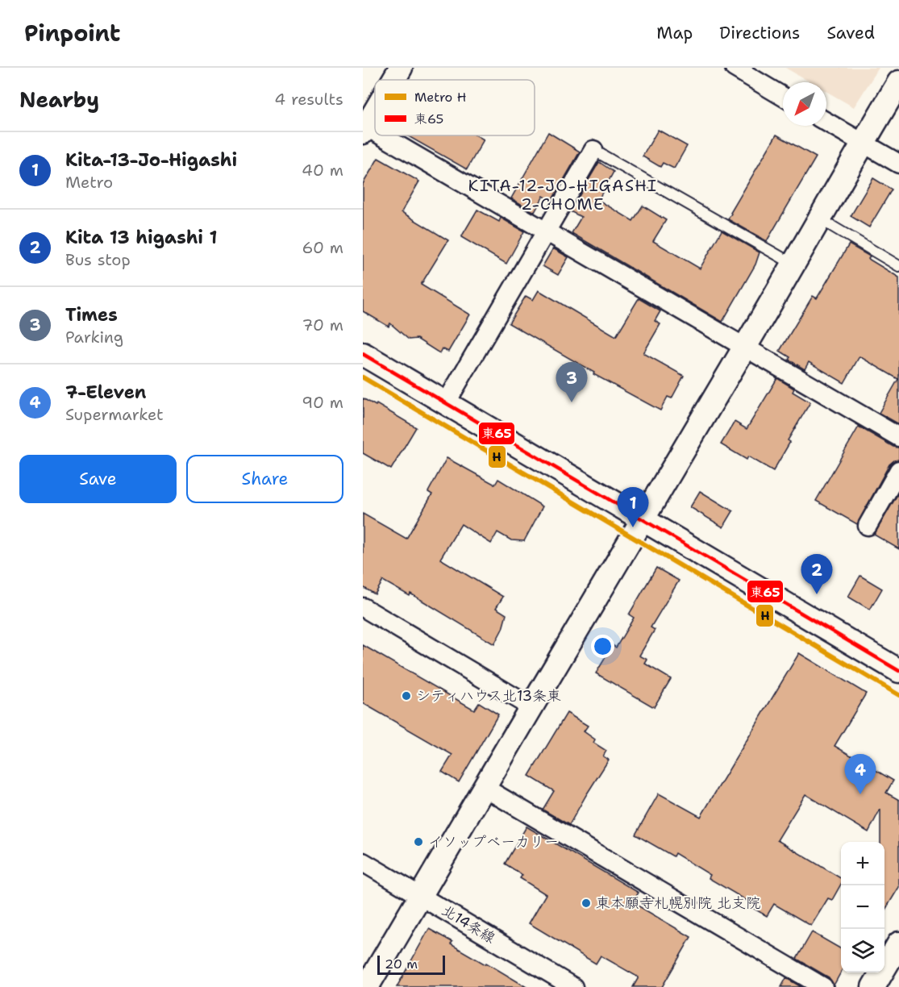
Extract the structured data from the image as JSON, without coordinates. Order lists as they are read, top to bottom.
{
  "streets": {
    "street": ["北14条線"]
  },
  "districts": ["KITA-12-JO-HIGASHI 2-CHOME"],
  "places": ["シティハウス北13条東", "イソップベーカリー", "東本願寺札幌別院 北支院"],
  "lines": ["transit line 東65", "metro line H"],
  "legend": ["Metro H", "東65"],
  "scale_bar": "20 m",
  "north": "bottom left",
  "page": {
    "header": "Pinpoint",
    "nav": ["Map", "Directions", "Saved"],
    "heading": ["Nearby", "4 results"],
    "list": [
      {
        "mark": "1",
        "name": "Kita-13-Jo-Higashi",
        "note": "Metro",
        "value": "40 m"
      },
      {
        "mark": "2",
        "name": "Kita 13 higashi 1",
        "note": "Bus stop",
        "value": "60 m"
      },
      {
        "mark": "3",
        "name": "Times",
        "note": "Parking",
        "value": "70 m"
      },
      {
        "mark": "4",
        "name": "7-Eleven",
        "note": "Supermarket",
        "value": "90 m"
      }
    ],
    "pins": [
      "3",
      "1",
      "2",
      "4"
    ],
    "buttons": ["Save", "Share"],
    "map_buttons": ["+", "−"],
    "scale": "20 m"
  }
}
